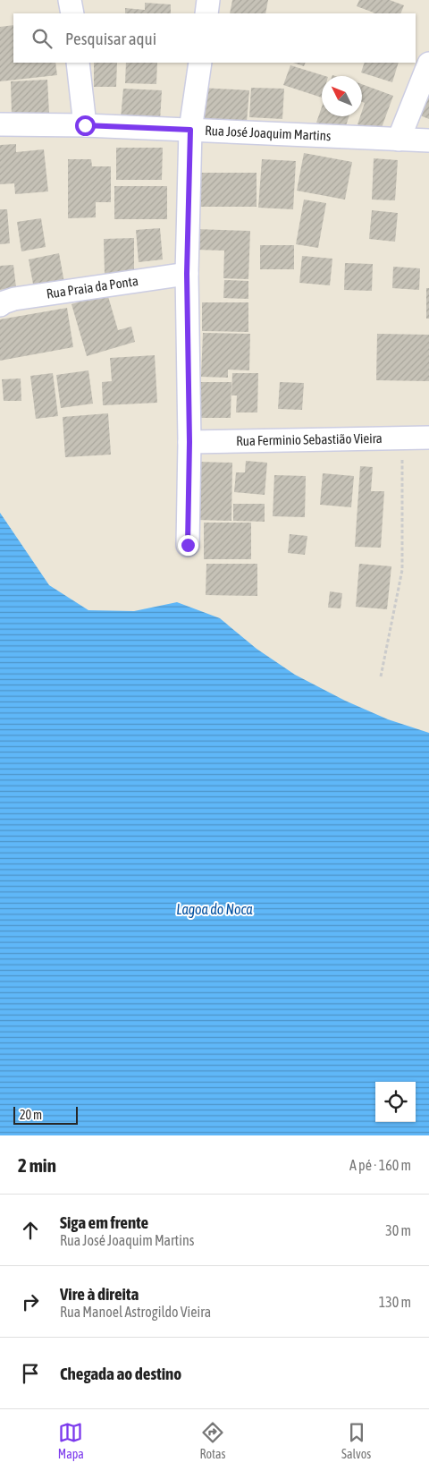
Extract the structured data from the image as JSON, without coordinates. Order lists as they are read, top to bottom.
{
  "streets": {
    "street": ["Rua José Joaquim Martins", "Rua Praia da Ponta", "Rua Ferminio Sebastião Vieira"]
  },
  "water": ["Lagoa do Noca"],
  "scale_bar": "20 m",
  "north": "top left",
  "page": {
    "search": "Pesquisar aqui",
    "scale": "20 m",
    "heading": ["2 min", "A pé · 160 m"],
    "list": [
      ["Siga em frente", "Rua José Joaquim Martins", "30 m"],
      ["Vire à direita", "Rua Manoel Astrogildo Vieira", "130 m"],
      "Chegada ao destino"
    ],
    "nav": ["Mapa", "Rotas", "Salvos"]
  }
}
